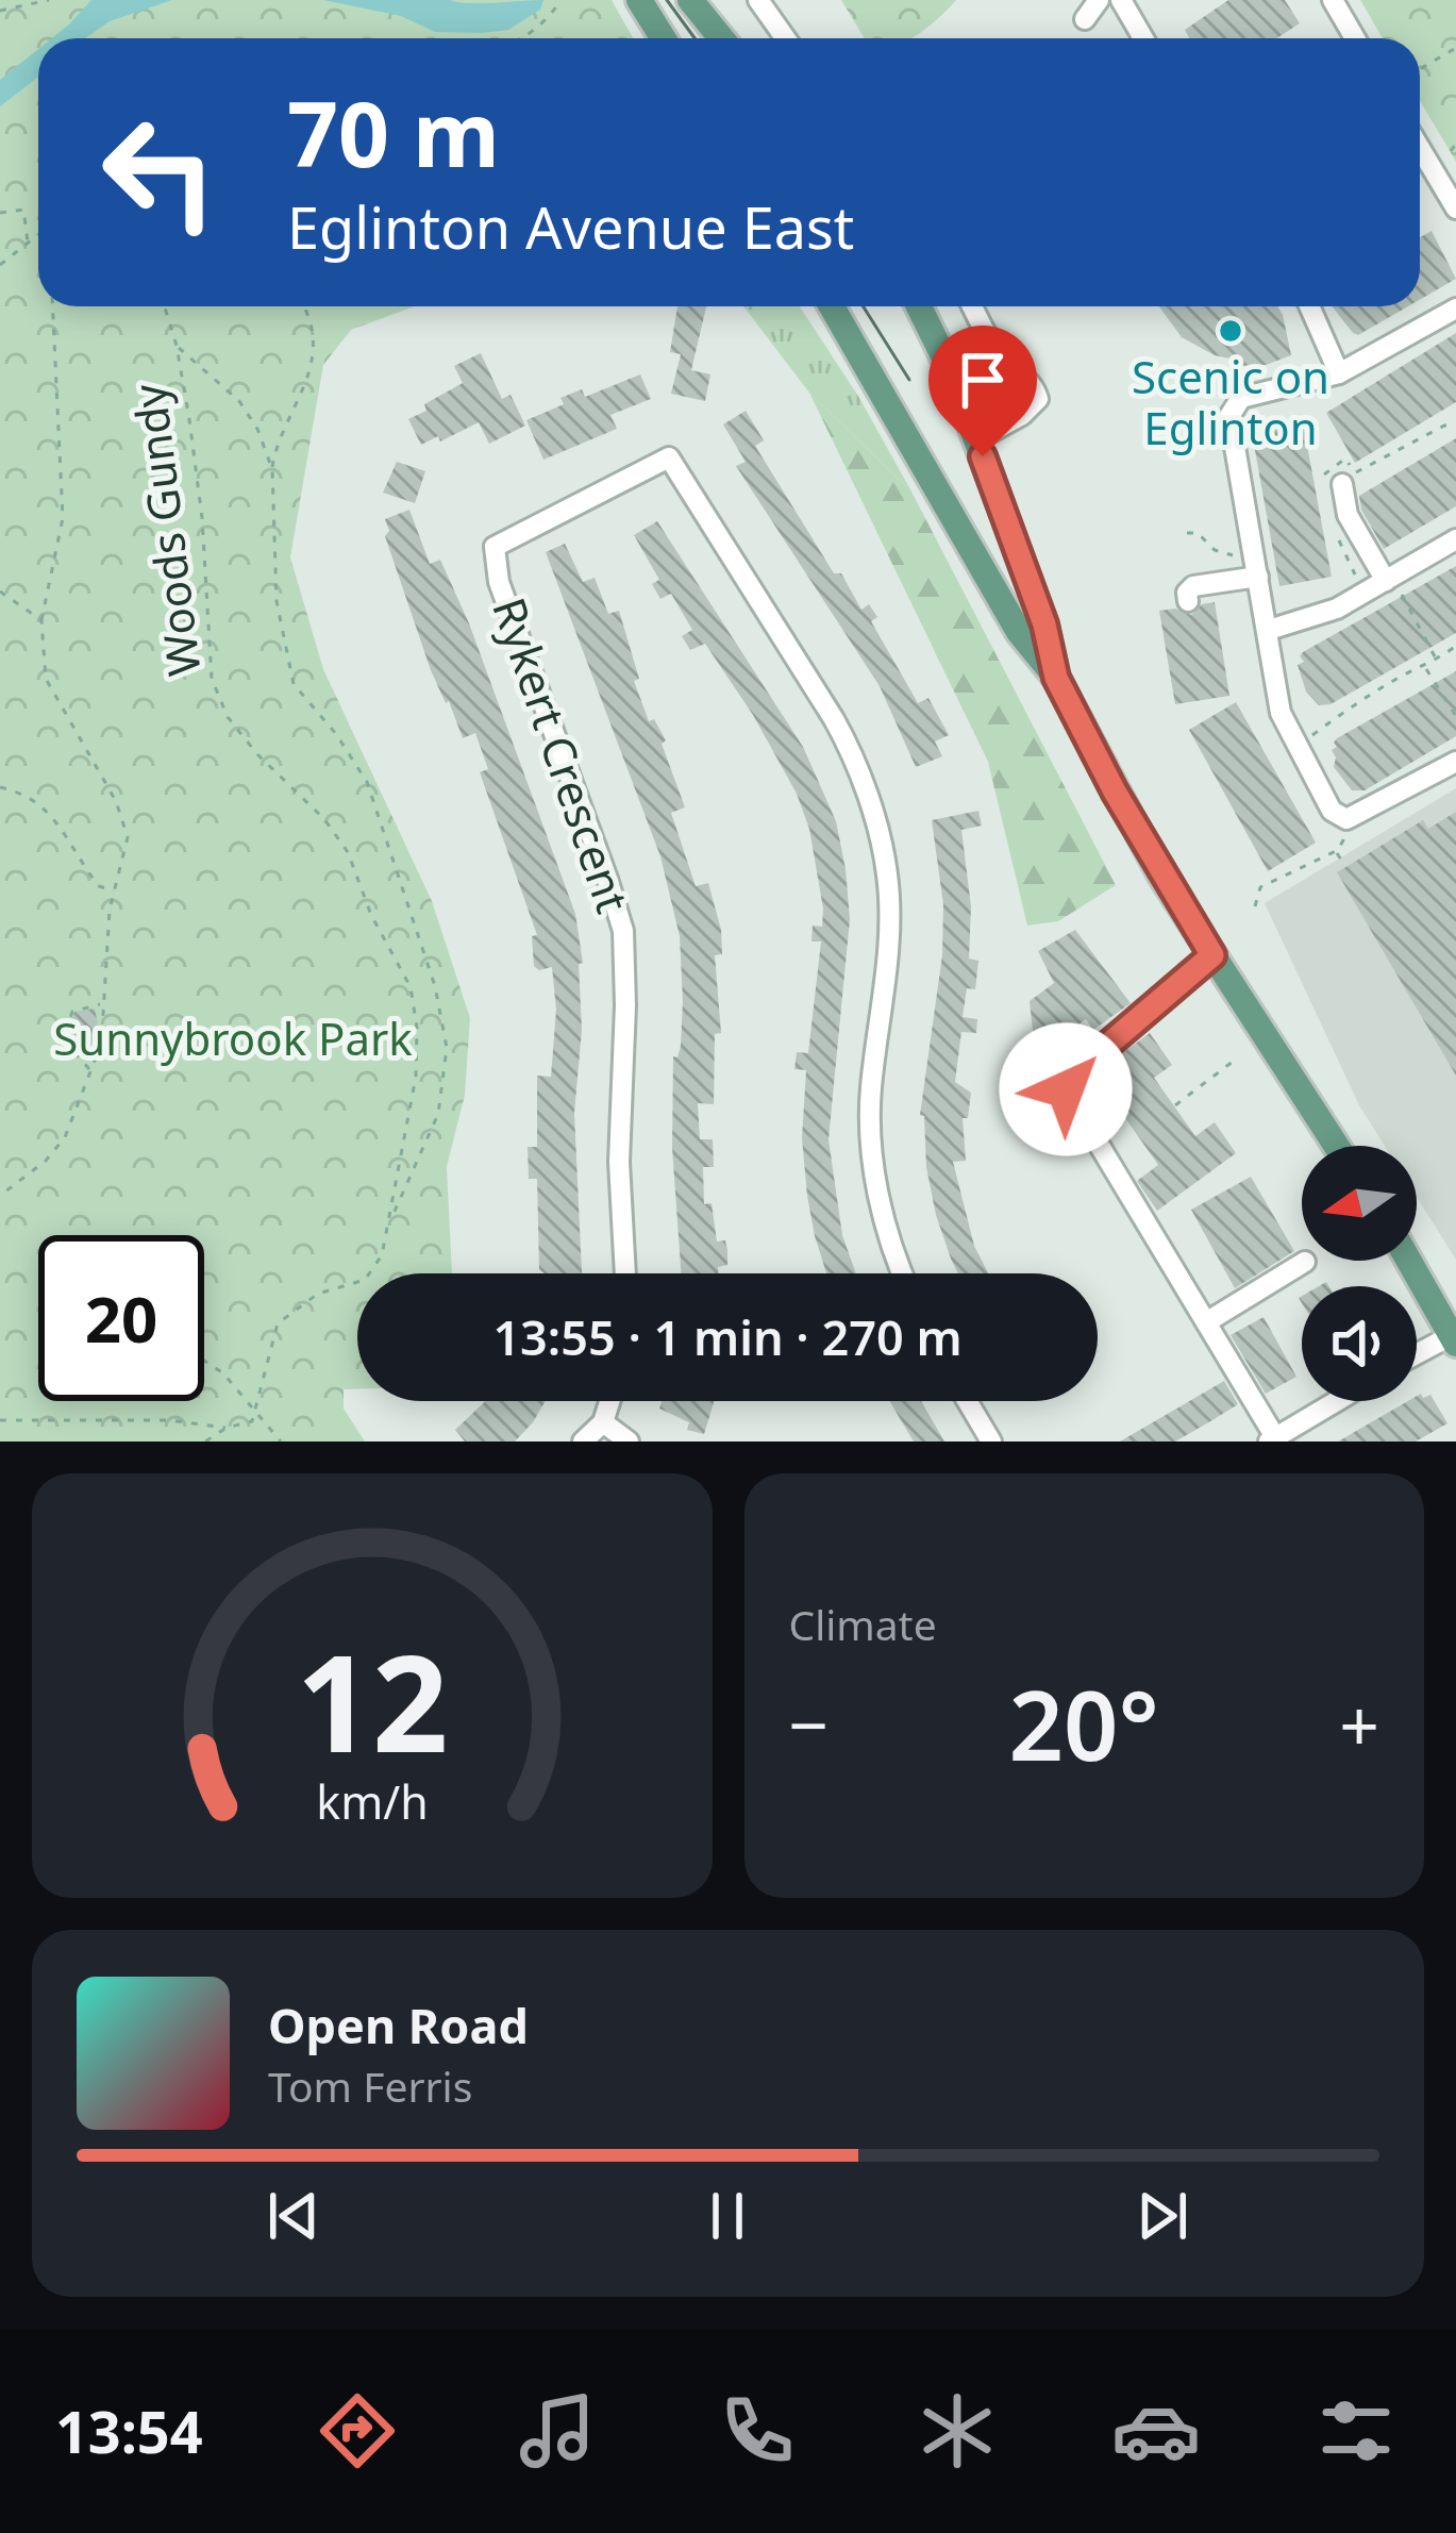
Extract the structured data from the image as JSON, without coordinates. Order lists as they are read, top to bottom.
{
  "streets": {
    "street": ["Rykert Crescent"],
    "path": ["Woods Gundy"]
  },
  "parks": ["Sunnybrook Park"],
  "places": ["Scenic on Eglinton"],
  "north": "left",
  "page": {
    "turn": ["70 m", "Eglinton Avenue East"],
    "limit": "20",
    "trip": "13:55 · 1 min · 270 m",
    "tile": "Climate",
    "heat": ["−", "20°", "+"],
    "song": ["Open Road", "Tom Ferris"],
    "tabs": "13:54",
    "gauge": ["12", "km/h"]
  }
}
